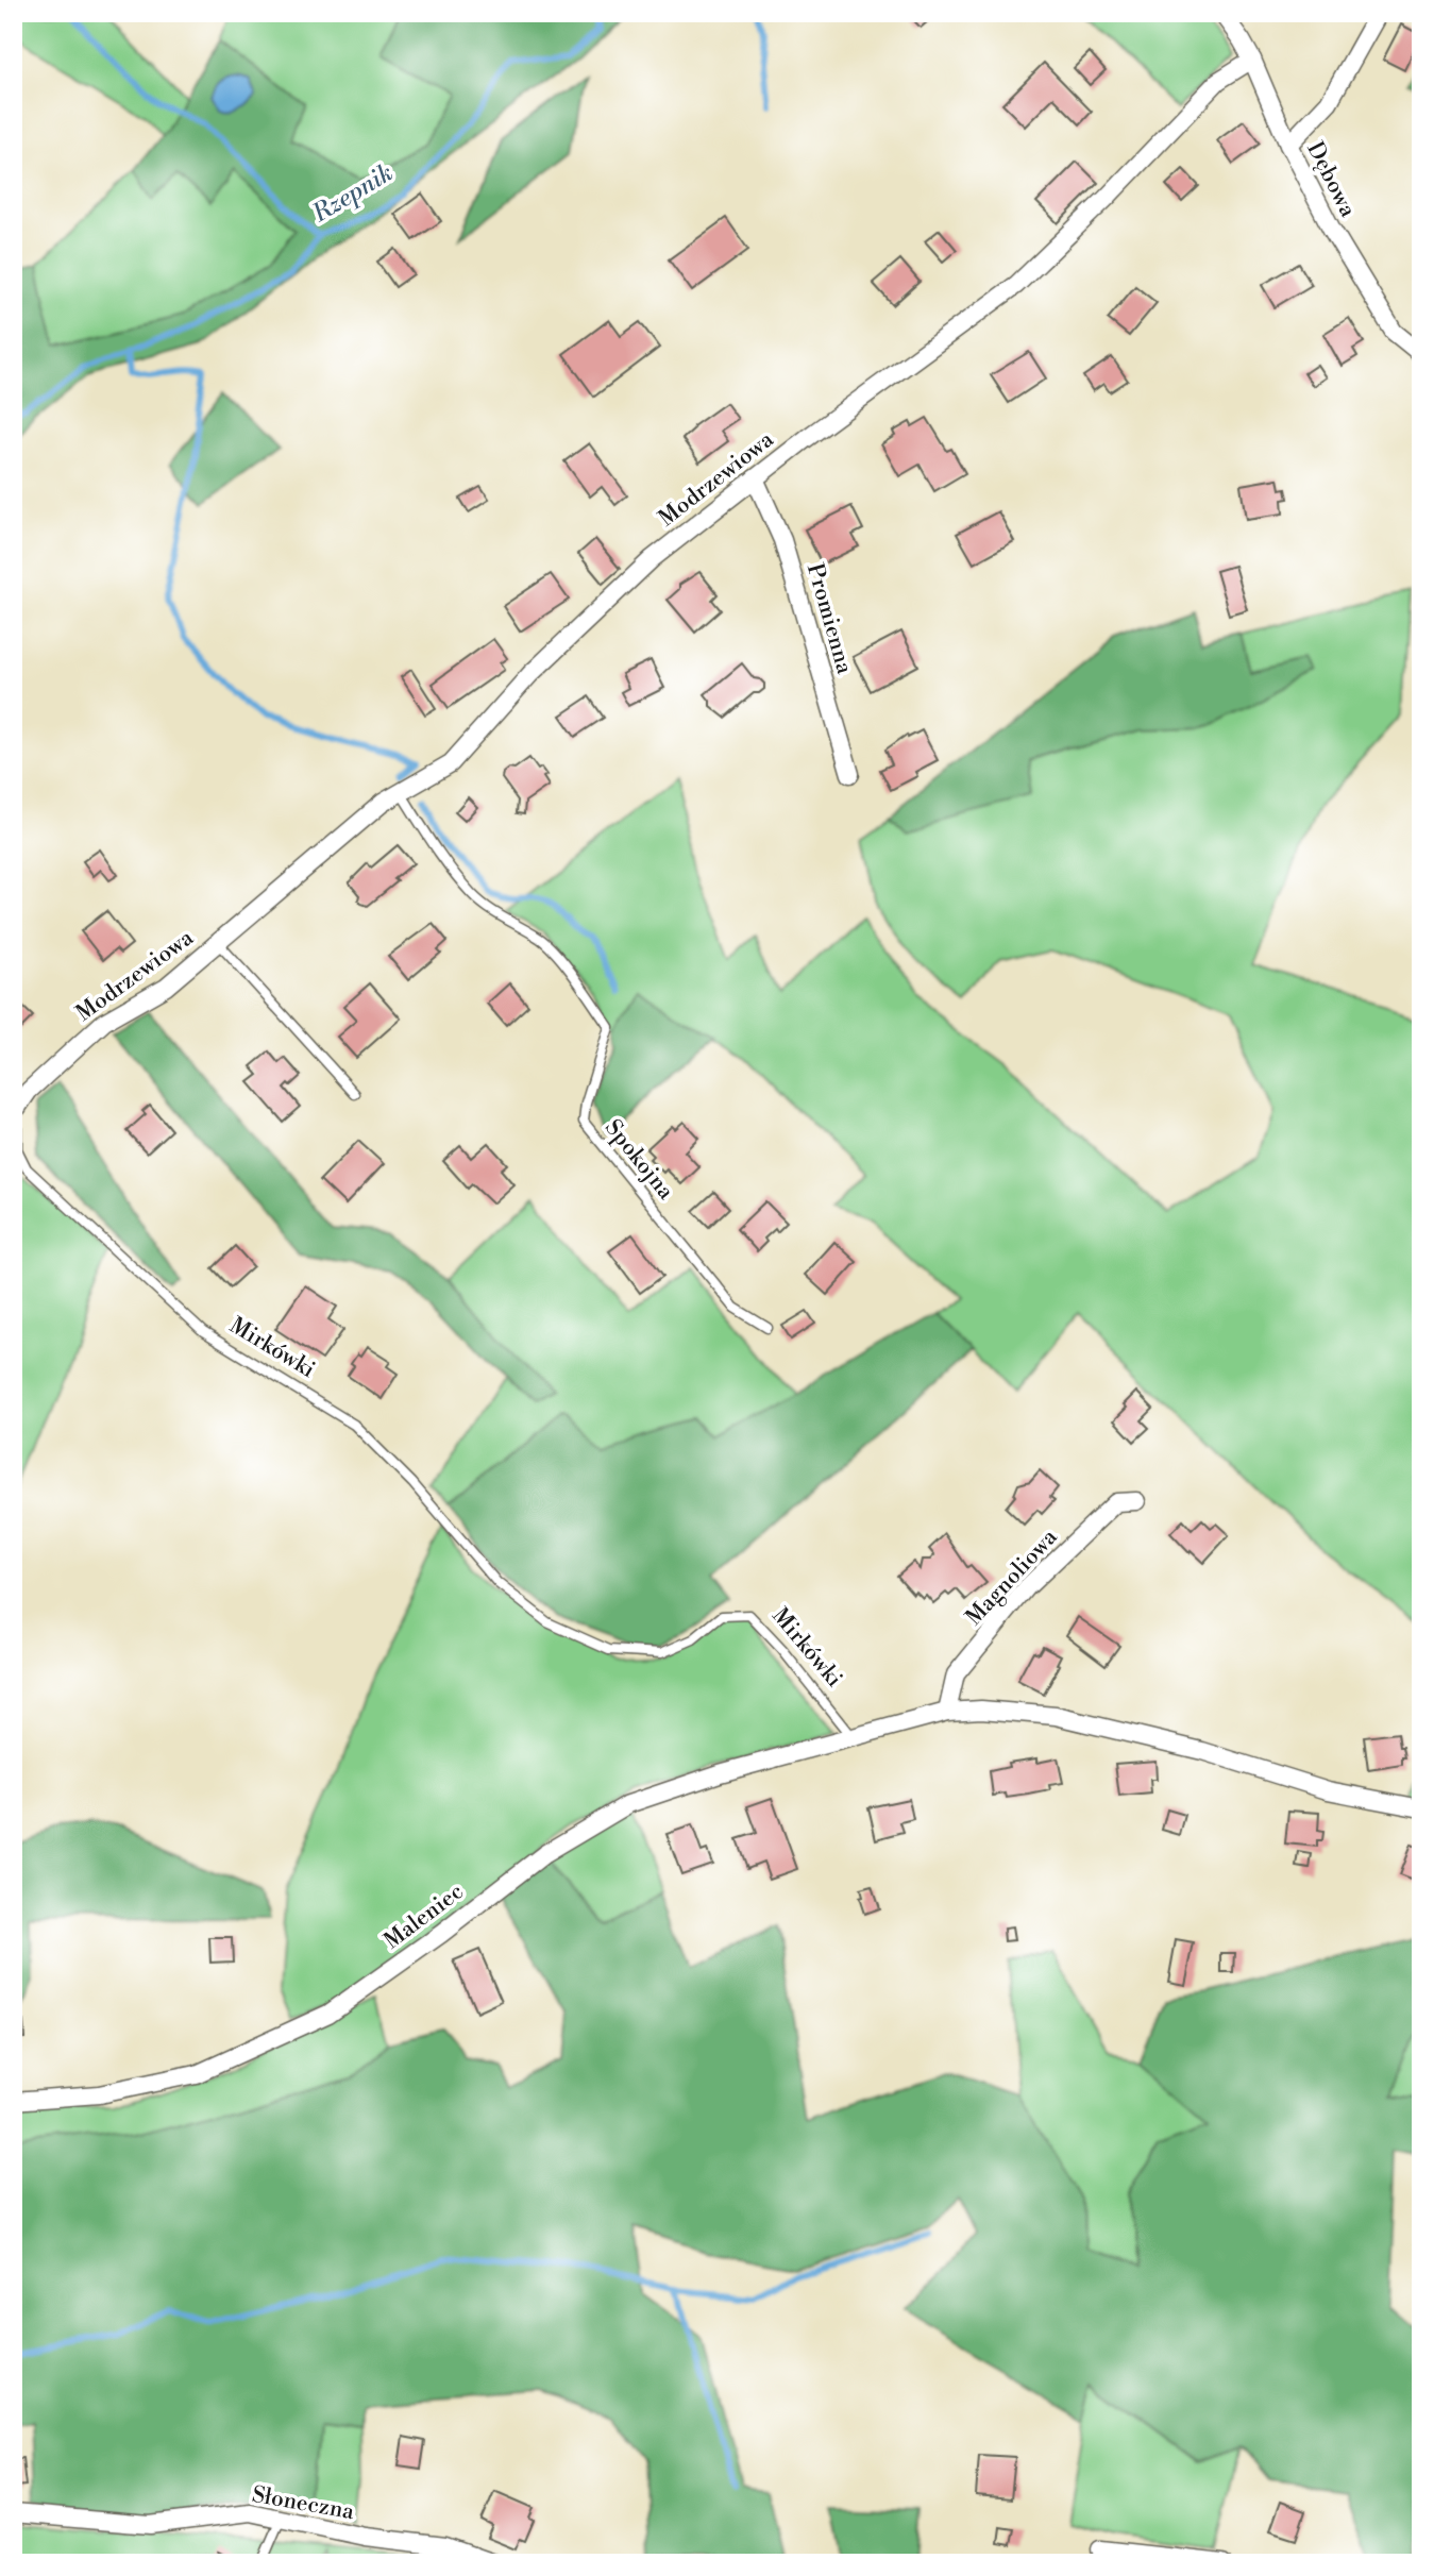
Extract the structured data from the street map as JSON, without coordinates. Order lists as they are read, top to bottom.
{
  "streets": {
    "street": [
      "Dębowa",
      "Modrzewiowa",
      "Promienna",
      "Magnoliowa",
      "Maleniec",
      "Słoneczna"
    ],
    "lane": ["Spokojna", "Mirkówki"]
  },
  "crossings": [
    ["Dębowa", "Modrzewiowa"],
    ["Modrzewiowa", "Promienna"],
    ["Modrzewiowa", "Spokojna"],
    ["Modrzewiowa", "Mirkówki"],
    ["Mirkówki", "Maleniec"]
  ],
  "water": ["Rzepnik"]
}
